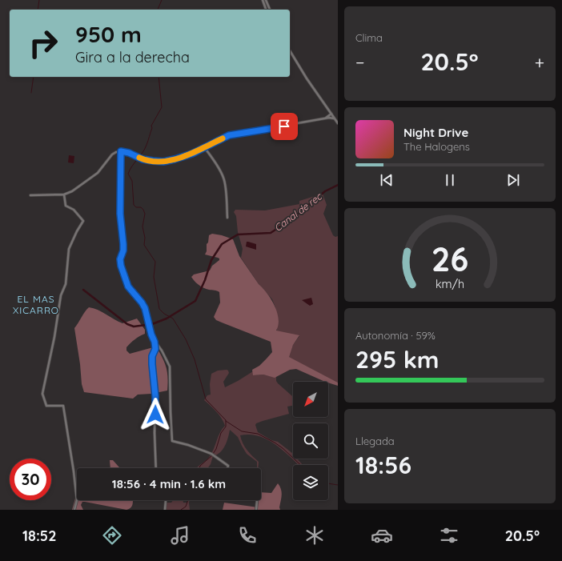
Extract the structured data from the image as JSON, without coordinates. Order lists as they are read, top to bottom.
{
  "districts": ["EL MAS XICARRO"],
  "water": ["Canal de rec"],
  "north": "bottom left",
  "page": {
    "tile": [
      "Clima",
      ["Autonomía · 59%", "295 km"],
      ["Llegada", "18:56"]
    ],
    "turn": ["950 m", "Gira a la derecha"],
    "heat": ["−", "20.5°", "+"],
    "song": ["Night Drive", "The Halogens"],
    "limit": "30",
    "trip": "18:56 · 4 min · 1.6 km",
    "tabs": ["18:52", "20.5°"],
    "gauge": ["26", "km/h"]
  }
}
